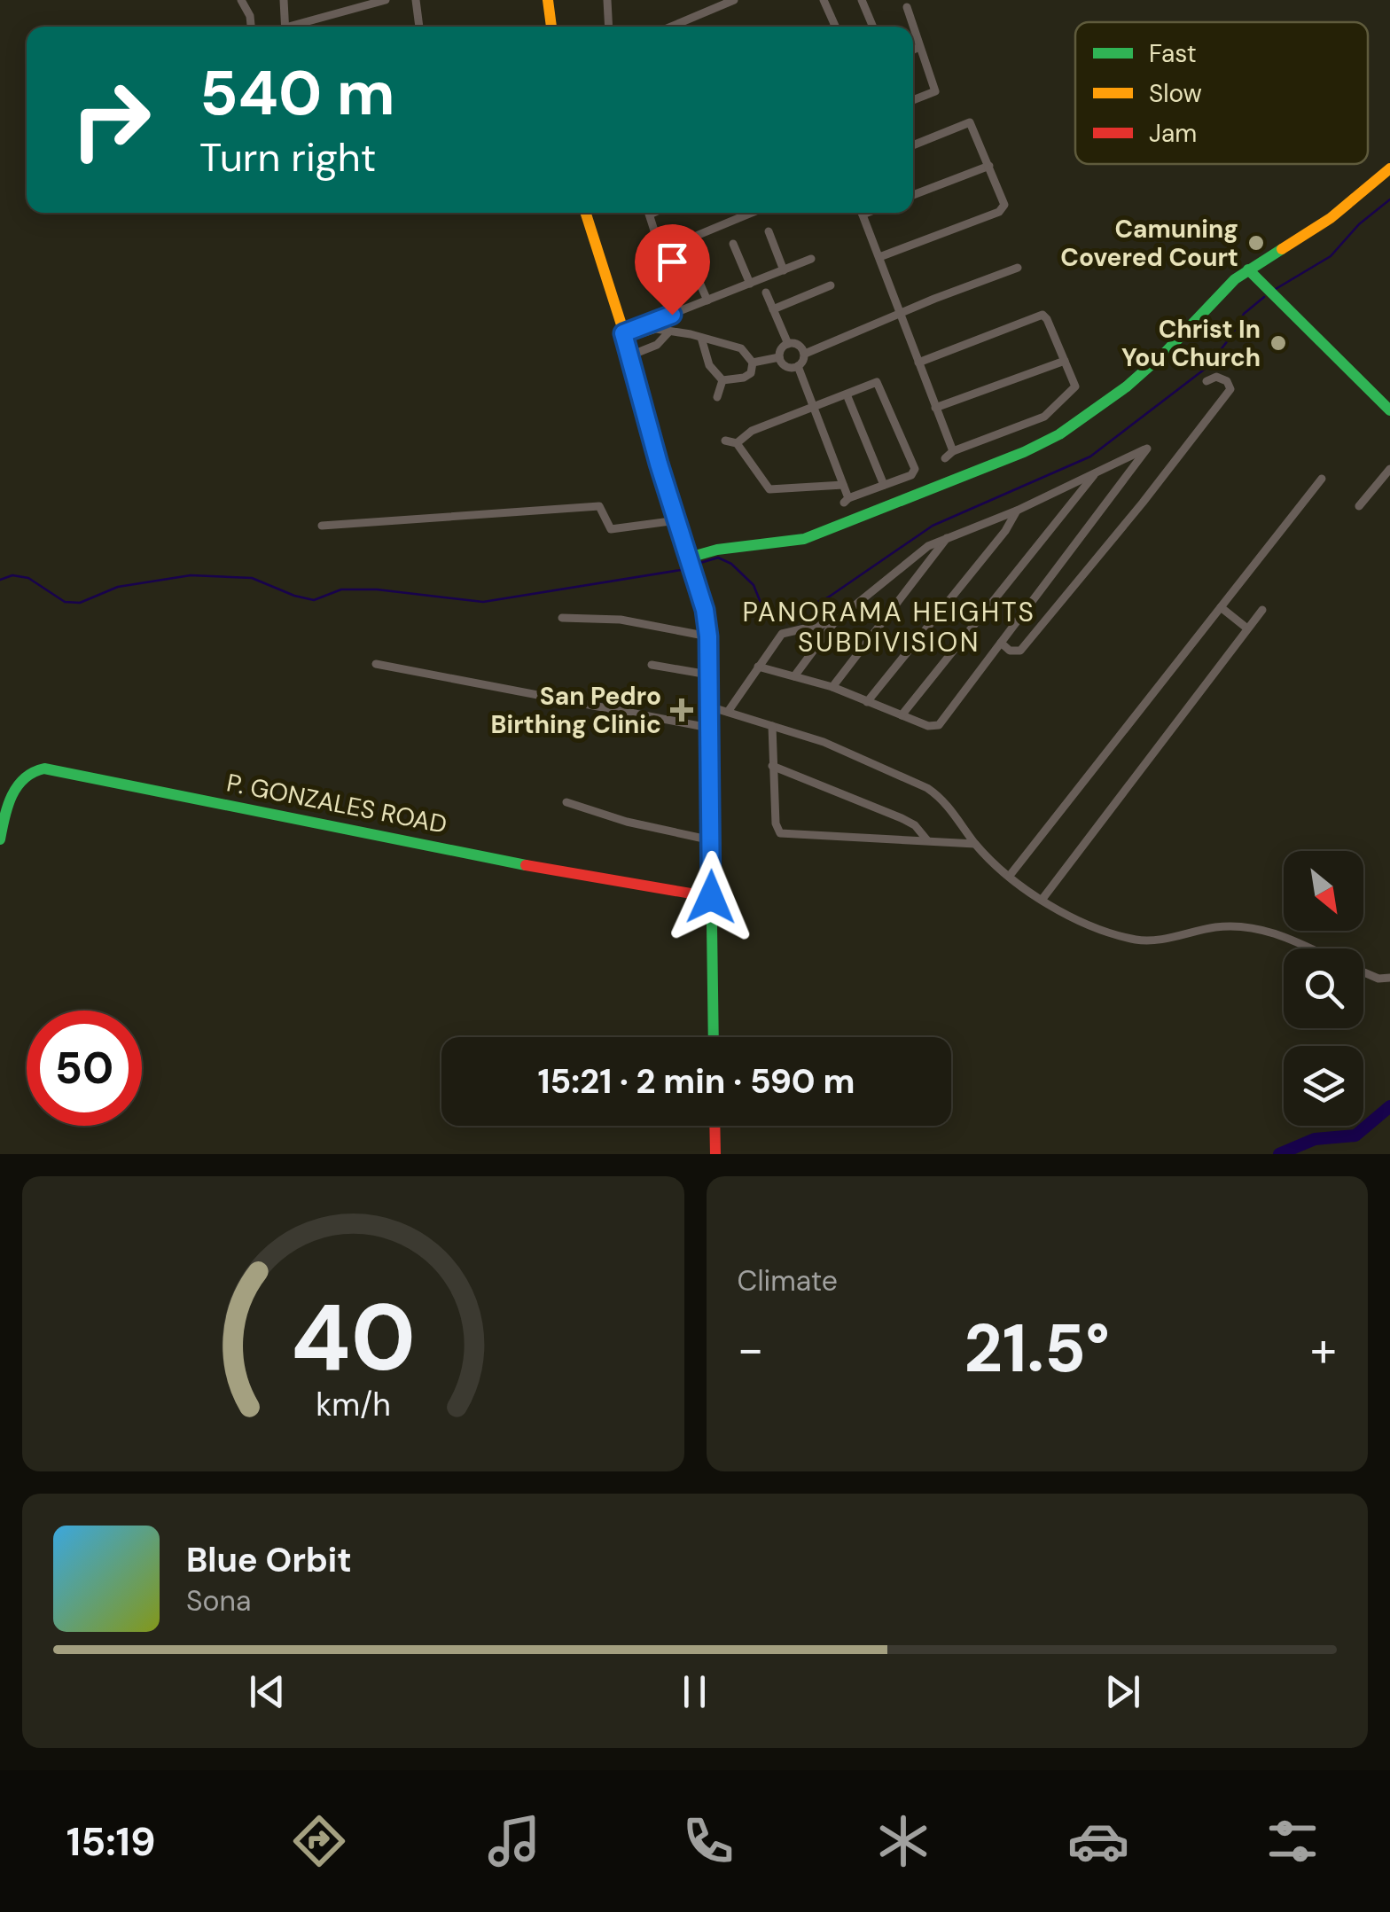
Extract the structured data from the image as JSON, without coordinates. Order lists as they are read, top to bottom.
{
  "streets": {
    "street": ["P. GONZALES ROAD"]
  },
  "districts": ["PANORAMA HEIGHTS SUBDIVISION"],
  "places": {
    "other": ["Camuning Covered Court", "Christ In You Church"],
    "health": ["San Pedro Birthing Clinic"]
  },
  "legend": ["Fast", "Slow", "Jam"],
  "north": "bottom right",
  "page": {
    "turn": ["540 m", "Turn right"],
    "limit": "50",
    "trip": "15:21 · 2 min · 590 m",
    "tile": "Climate",
    "heat": ["−", "21.5°", "+"],
    "song": ["Blue Orbit", "Sona"],
    "tabs": "15:19",
    "gauge": ["40", "km/h"]
  }
}
